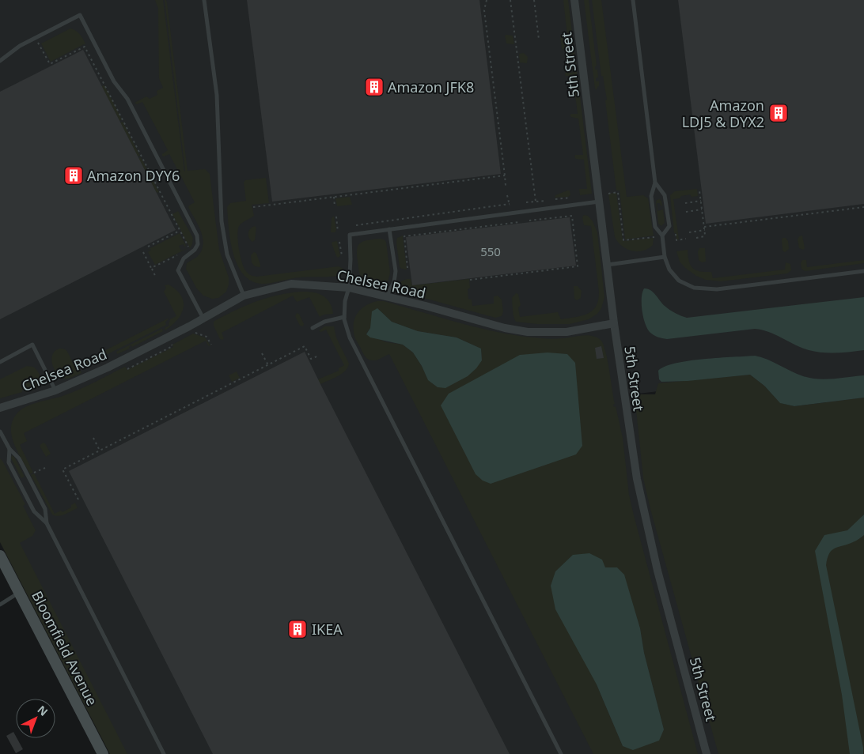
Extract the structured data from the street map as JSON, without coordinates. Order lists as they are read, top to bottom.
{
  "streets": {
    "street": ["5th Street", "Chelsea Road", "Bloomfield Avenue"]
  },
  "crossings": [
    ["5th Street", "Chelsea Road"]
  ],
  "places": {
    "building": [
      "Amazon JFK8",
      "Amazon LDJ5 & DYX2",
      "Amazon DYY6",
      "IKEA"
    ]
  },
  "house_numbers": ["550"],
  "north": "top right"
}
